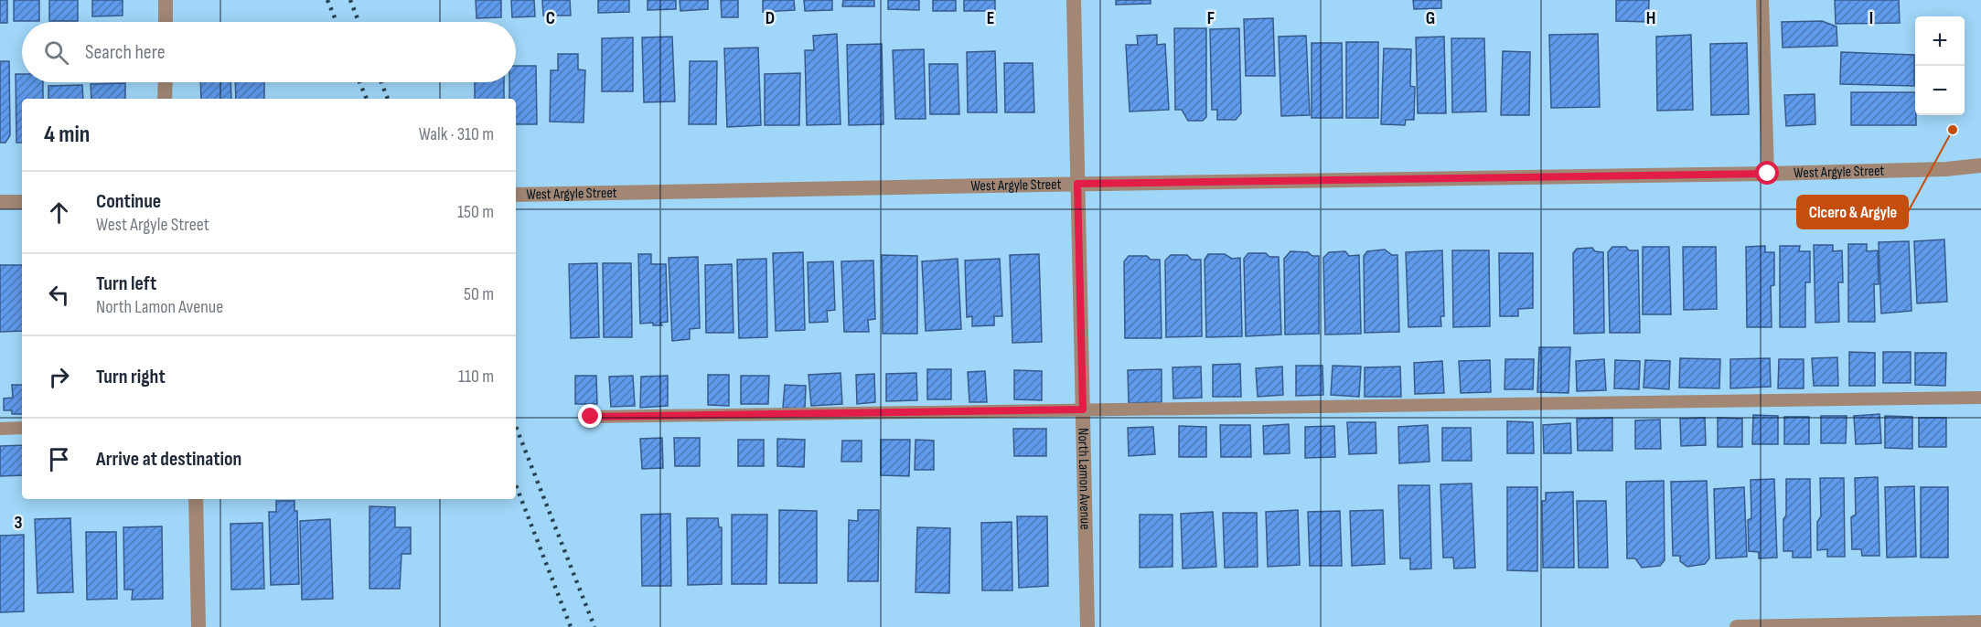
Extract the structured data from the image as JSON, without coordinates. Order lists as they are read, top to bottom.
{
  "streets": {
    "street": ["West Argyle Street", "North Lamon Avenue"]
  },
  "crossings": [
    ["West Argyle Street", "North Lamon Avenue"]
  ],
  "places": ["Cicero & Argyle"],
  "page": {
    "map_buttons": ["+", "−"],
    "search": "Search here",
    "heading": ["4 min", "Walk · 310 m"],
    "list": [
      ["Continue", "West Argyle Street", "150 m"],
      ["Turn left", "North Lamon Avenue", "50 m"],
      ["Turn right", "110 m"],
      "Arrive at destination"
    ]
  },
  "grid": {
    "columns": [
      "C",
      "D",
      "E",
      "F",
      "G",
      "H",
      "I"
    ],
    "rows": ["3"]
  }
}
